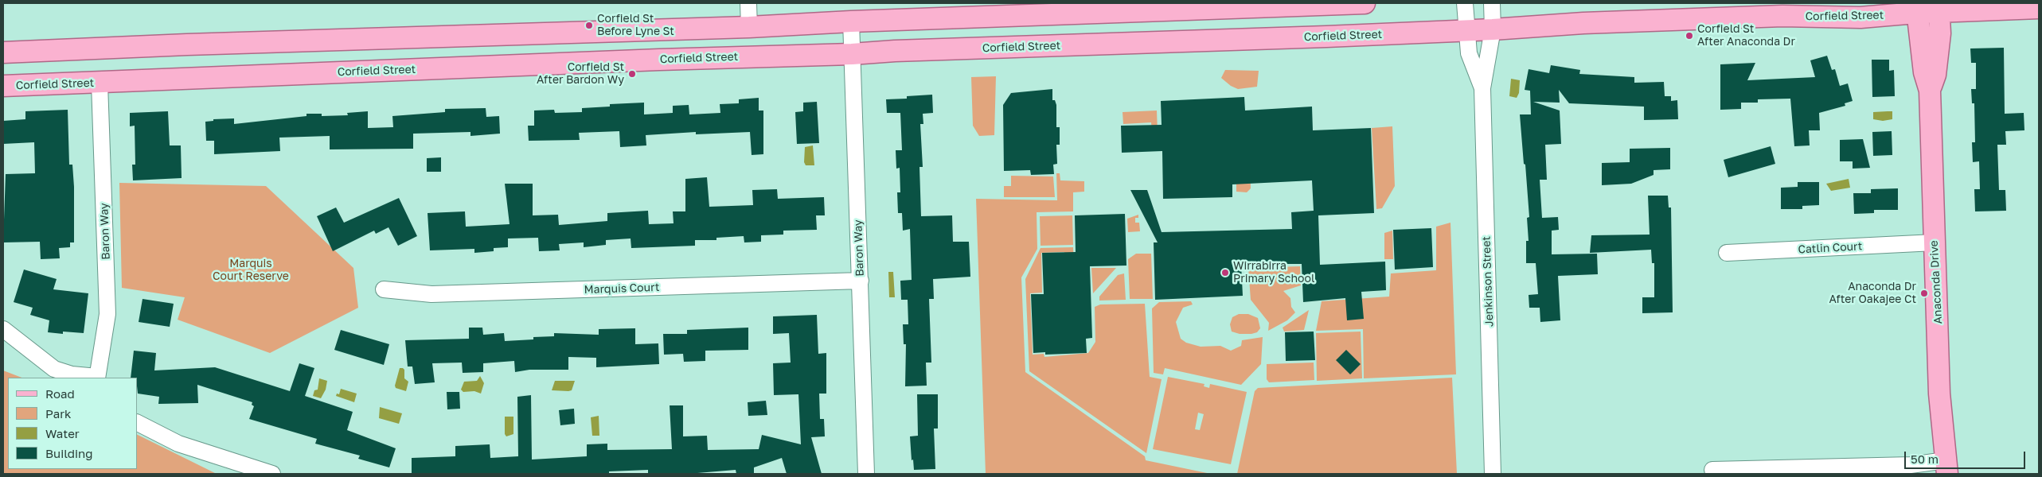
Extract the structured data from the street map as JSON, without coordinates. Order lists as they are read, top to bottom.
{
  "streets": {
    "main road": ["Corfield Street", "Anaconda Drive"],
    "street": [
      "Baron Way",
      "Catlin Court",
      "Jenkinson Street",
      "Marquis Court"
    ]
  },
  "crossings": [
    ["Corfield Street", "Baron Way"],
    ["Corfield Street", "Jenkinson Street"],
    ["Corfield Street", "Anaconda Drive"],
    ["Baron Way", "Marquis Court"],
    ["Catlin Court", "Anaconda Drive"]
  ],
  "parks": ["Marquis Court Reserve"],
  "places": [
    "Corfield St Before Lyne St",
    "Corfield St After Anaconda Dr",
    "Corfield St After Bardon Wy",
    "Wirrabirra Primary School",
    "Anaconda Dr After Oakajee Ct"
  ],
  "legend": [
    "Road",
    "Park",
    "Water",
    "Building"
  ],
  "scale_bar": "50 m"
}
